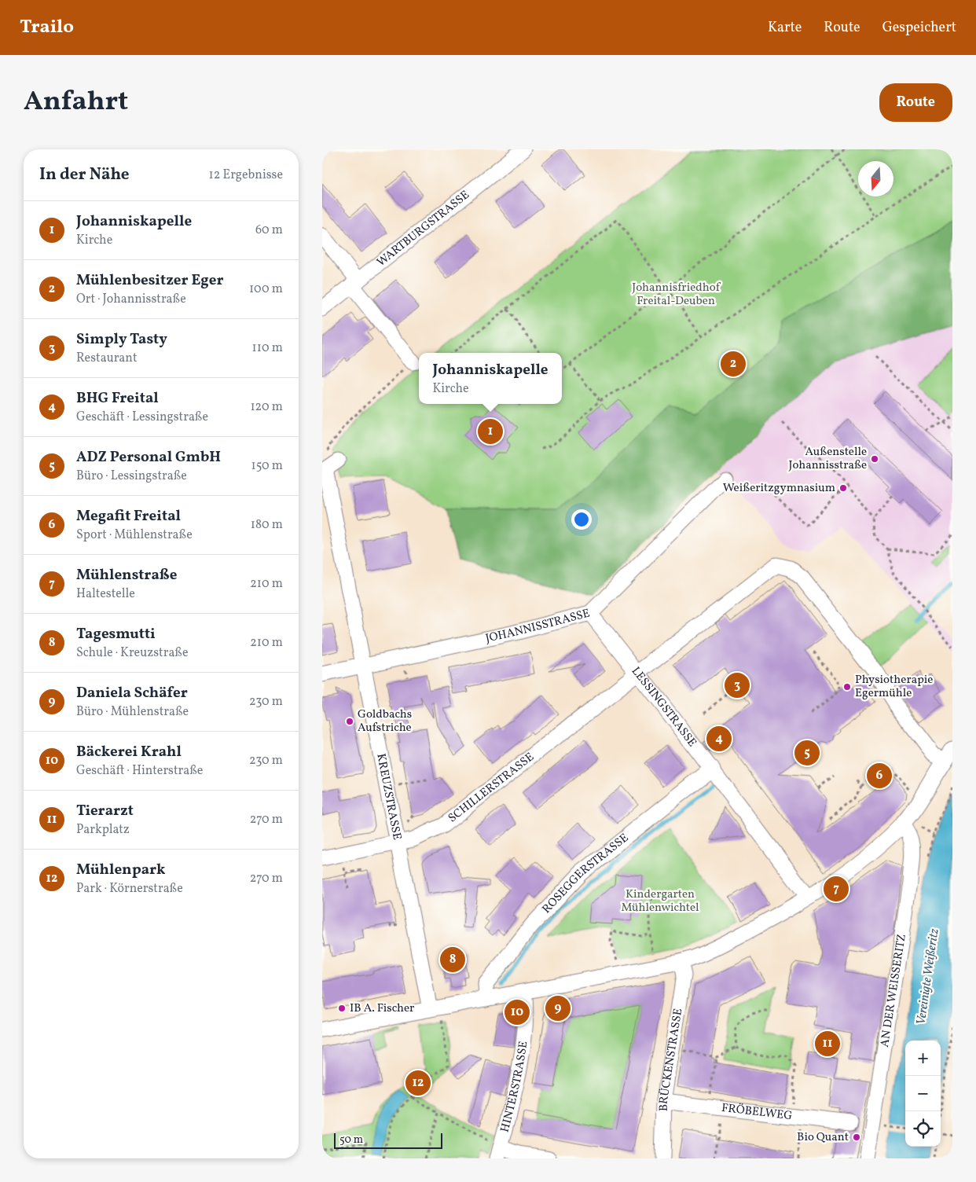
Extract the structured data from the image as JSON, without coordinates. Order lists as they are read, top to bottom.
{
  "streets": {
    "street": [
      "WARTBURGSTRASSE",
      "JOHANNISSTRASSE",
      "LESSINGSTRASSE",
      "SCHILLERSTRASSE",
      "KREUZSTRASSE",
      "ROSEGGERSTRASSE",
      "AN DER WEISSERITZ",
      "BRÜCKENSTRASSE",
      "HINTERSTRASSE",
      "FRÖBELWEG"
    ]
  },
  "crossings": [
    ["JOHANNISSTRASSE", "LESSINGSTRASSE"],
    ["JOHANNISSTRASSE", "KREUZSTRASSE"],
    ["LESSINGSTRASSE", "SCHILLERSTRASSE"],
    ["LESSINGSTRASSE", "ROSEGGERSTRASSE"],
    ["SCHILLERSTRASSE", "KREUZSTRASSE"],
    ["BRÜCKENSTRASSE", "FRÖBELWEG"]
  ],
  "water": ["Vereinigte Weißeritz"],
  "parks": ["Johannisfriedhof Freital-Deuben", "Kindergarten Mühlenwichtel"],
  "places": [
    "Außenstelle Johannisstraße",
    "Weißeritzgymnasium",
    "Physiotherapie Egermühle",
    "Goldbachs Aufstriche",
    "IB A. Fischer",
    "Bio Quant"
  ],
  "scale_bar": "50 m",
  "north": "bottom",
  "page": {
    "header": "Trailo",
    "nav": ["Karte", "Route", "Gespeichert"],
    "title": "Anfahrt",
    "buttons": "Route",
    "heading": ["In der Nähe", "12 Ergebnisse"],
    "list": [
      {
        "mark": "1",
        "name": "Johanniskapelle",
        "note": "Kirche",
        "value": "60 m"
      },
      {
        "mark": "2",
        "name": "Mühlenbesitzer Eger",
        "note": "Ort · Johannisstraße",
        "value": "100 m"
      },
      {
        "mark": "3",
        "name": "Simply Tasty",
        "note": "Restaurant",
        "value": "110 m"
      },
      {
        "mark": "4",
        "name": "BHG Freital",
        "note": "Geschäft · Lessingstraße",
        "value": "120 m"
      },
      {
        "mark": "5",
        "name": "ADZ Personal GmbH",
        "note": "Büro · Lessingstraße",
        "value": "150 m"
      },
      {
        "mark": "6",
        "name": "Megafit Freital",
        "note": "Sport · Mühlenstraße",
        "value": "180 m"
      },
      {
        "mark": "7",
        "name": "Mühlenstraße",
        "note": "Haltestelle",
        "value": "210 m"
      },
      {
        "mark": "8",
        "name": "Tagesmutti",
        "note": "Schule · Kreuzstraße",
        "value": "210 m"
      },
      {
        "mark": "9",
        "name": "Daniela Schäfer",
        "note": "Büro · Mühlenstraße",
        "value": "230 m"
      },
      {
        "mark": "10",
        "name": "Bäckerei Krahl",
        "note": "Geschäft · Hinterstraße",
        "value": "230 m"
      },
      {
        "mark": "11",
        "name": "Tierarzt",
        "note": "Parkplatz",
        "value": "270 m"
      },
      {
        "mark": "12",
        "name": "Mühlenpark",
        "note": "Park · Körnerstraße",
        "value": "270 m"
      }
    ],
    "pins": [
      "2",
      "1",
      "3",
      "4",
      "5",
      "6",
      "7",
      "8",
      "9",
      "10",
      "11",
      "12"
    ],
    "popup": ["Johanniskapelle", "Kirche"],
    "map_buttons": ["+", "−"],
    "scale": "50 m"
  }
}
